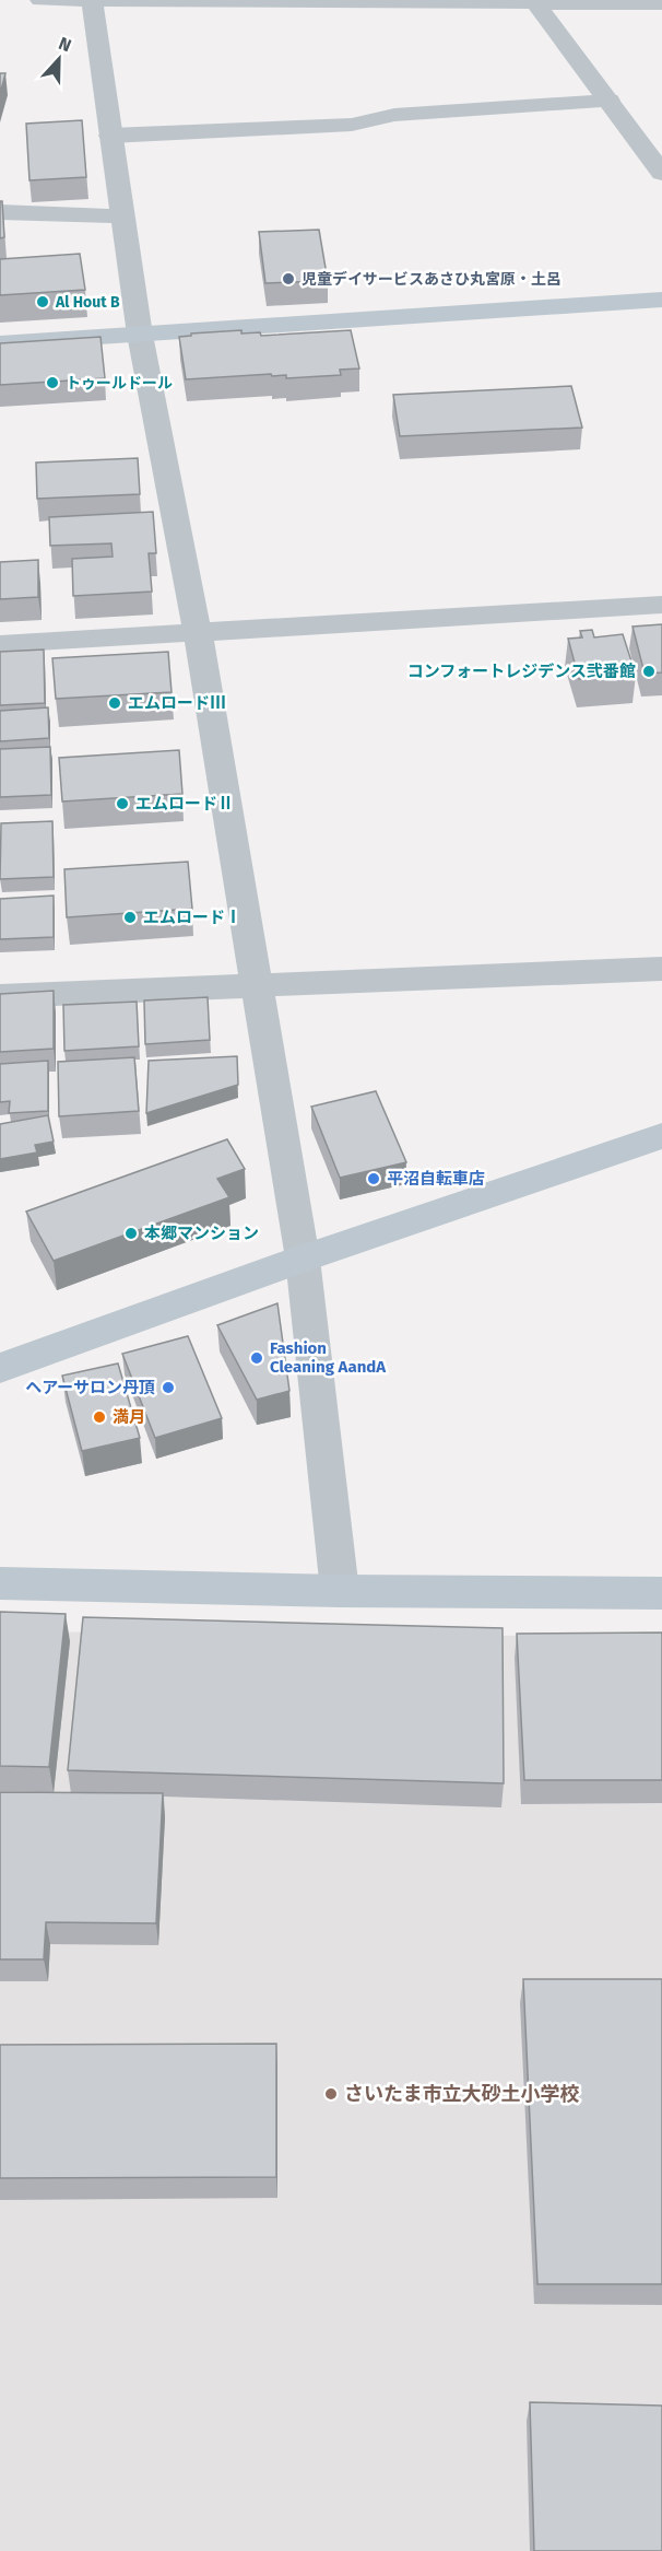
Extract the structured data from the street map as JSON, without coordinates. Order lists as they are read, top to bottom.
{
  "places": [
    "児童デイサービスあさひ丸宮原・土呂",
    "Al Hout B",
    "トゥールドール",
    "コンフォートレジデンス弐番館",
    "エムロードⅢ",
    "エムロードⅡ",
    "エムロードⅠ",
    "平沼自転車店",
    "本郷マンション",
    "Fashion Cleaning AandA",
    "ヘアーサロン丹頂",
    "満月",
    "さいたま市立大砂土小学校"
  ],
  "north": "top"
}
